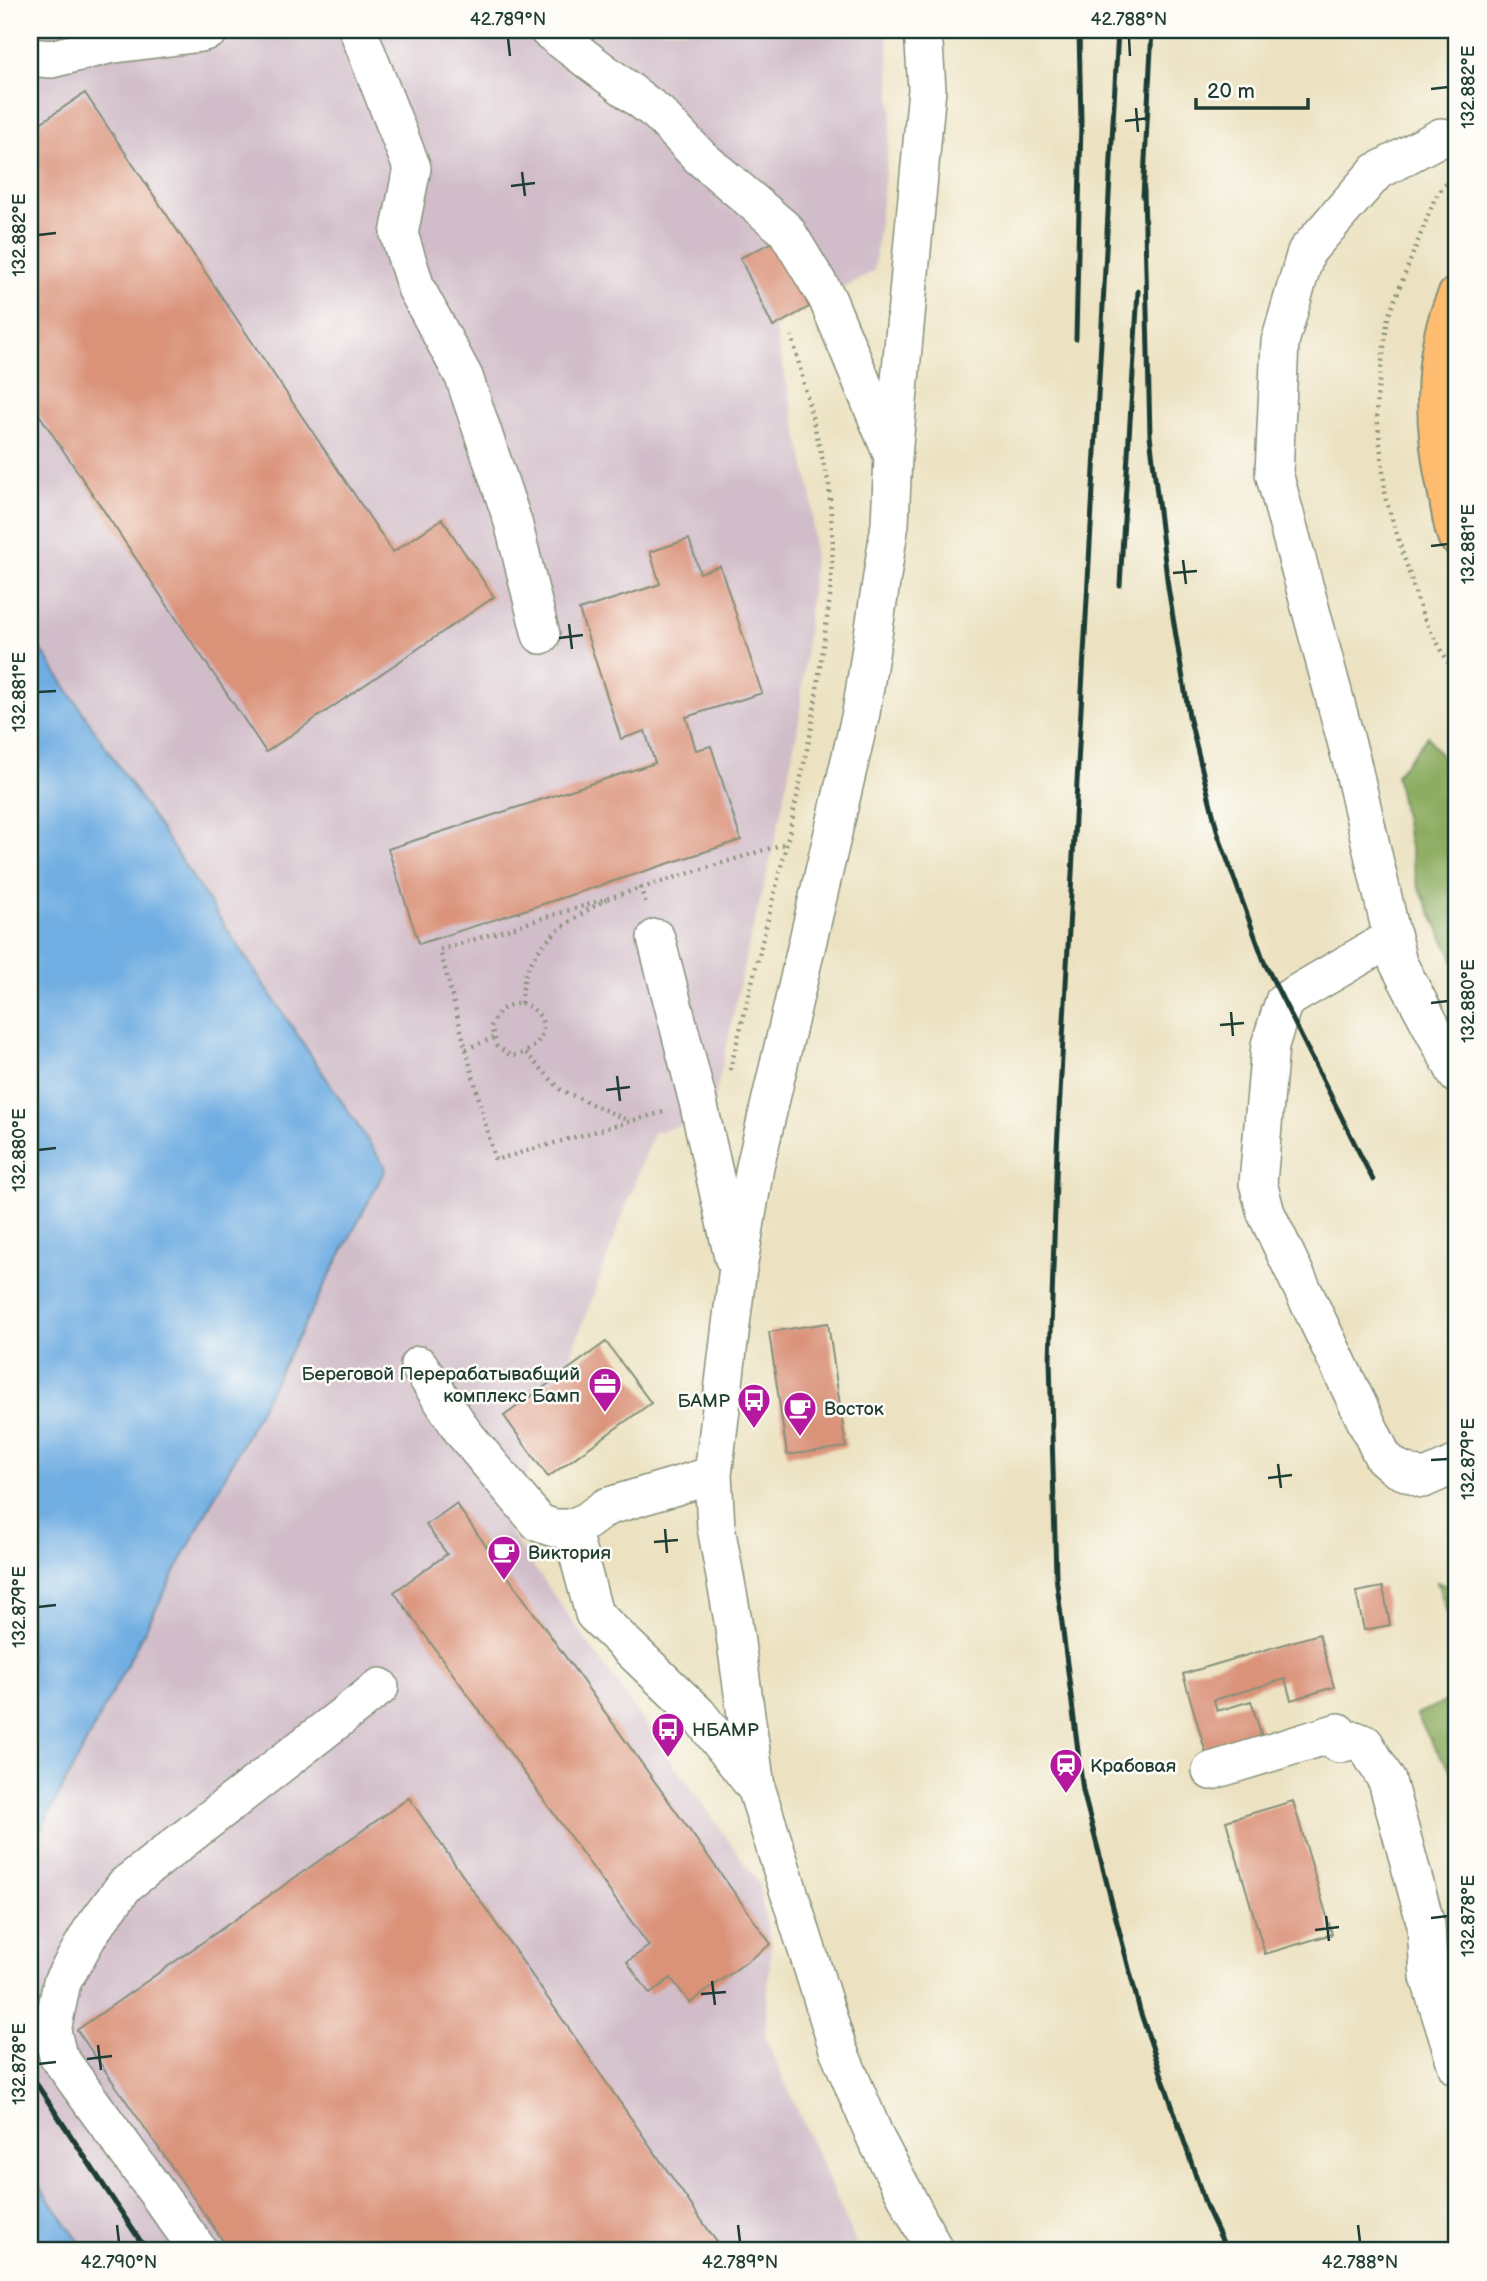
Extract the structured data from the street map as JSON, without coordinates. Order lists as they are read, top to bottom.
{
  "places": {
    "office": ["Береговой Перерабатывабщий комплекс Бамп"],
    "bus stop": ["БАМР", "НБАМР"],
    "cafe": ["Восток", "Виктория"],
    "station": ["Крабовая"]
  },
  "scale_bar": "20 m",
  "coordinates": [
    "42.789°N",
    "42.788°N",
    "132.882°E",
    "132.881°E",
    "132.880°E",
    "132.879°E",
    "132.878°E",
    "42.790°N"
  ]
}
